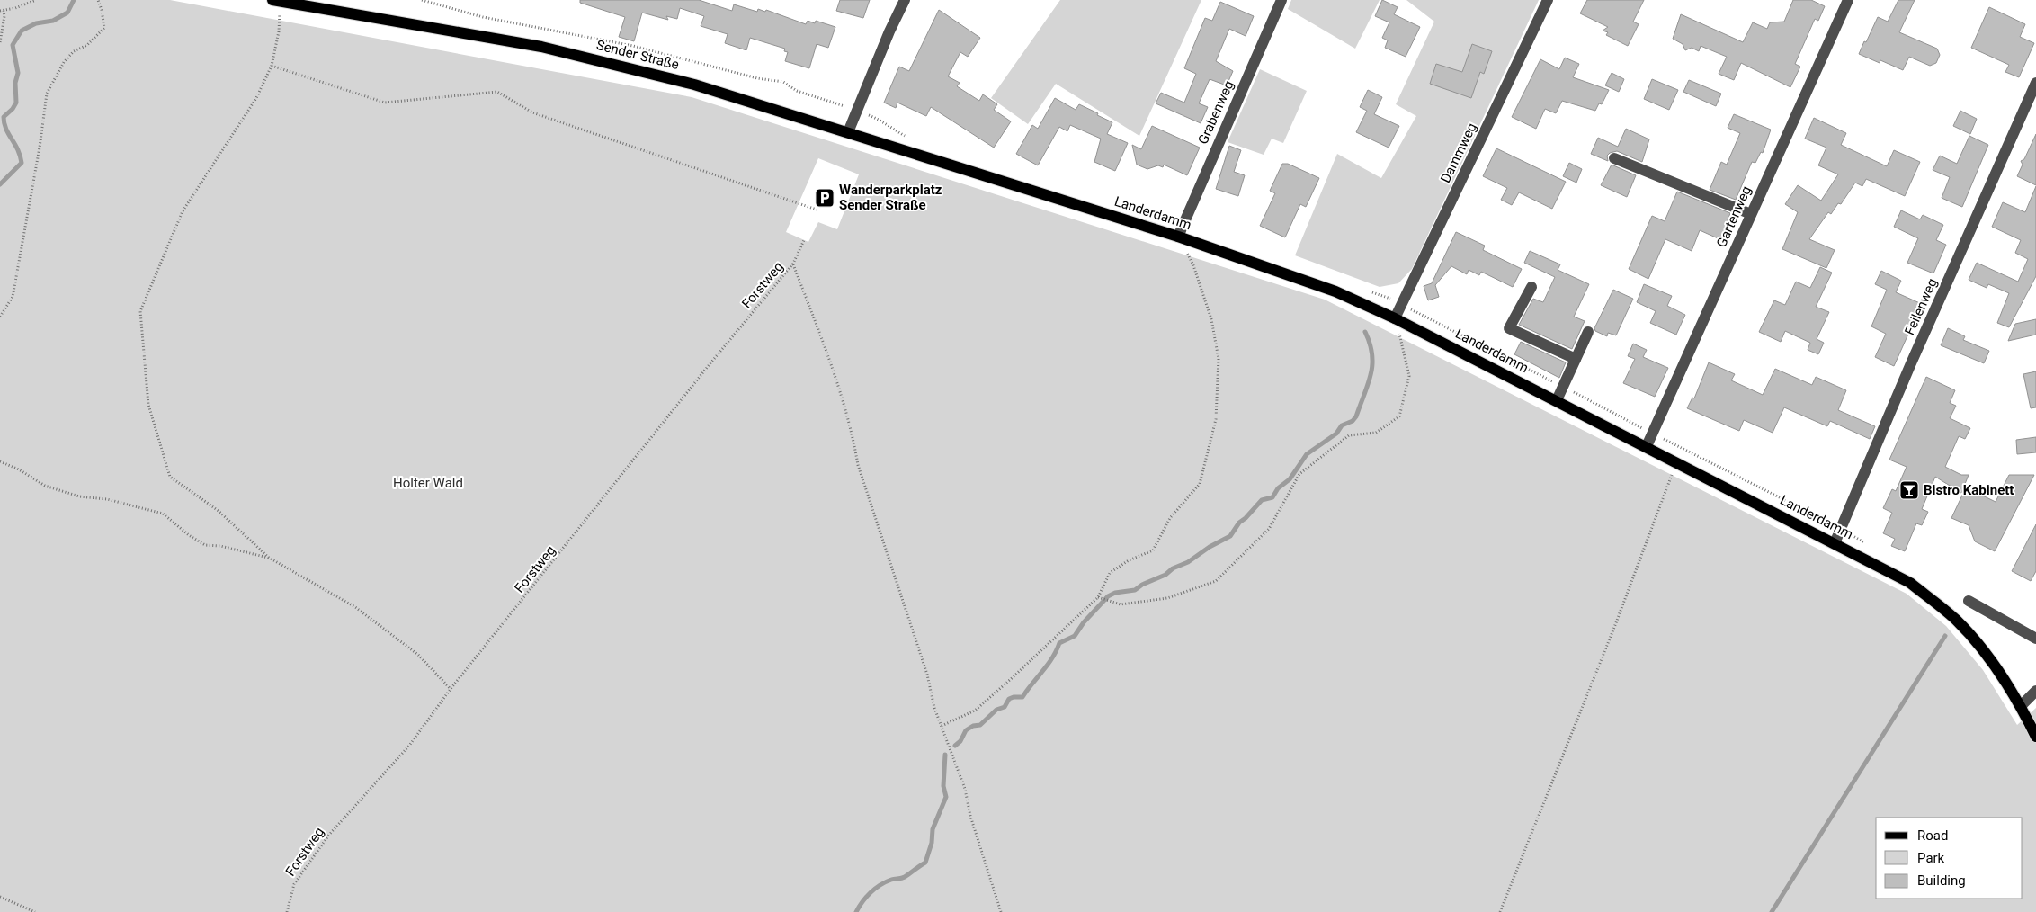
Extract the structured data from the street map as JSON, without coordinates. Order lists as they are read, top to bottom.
{
  "streets": {
    "main road": ["Sender Straße", "Landerdamm"],
    "street": [
      "Grabenweg",
      "Dammweg",
      "Gartenweg",
      "Feilenweg"
    ],
    "path": ["Forstweg"]
  },
  "crossings": [
    ["Sender Straße", "Landerdamm"],
    ["Grabenweg", "Landerdamm"],
    ["Dammweg", "Landerdamm"],
    ["Landerdamm", "Gartenweg"],
    ["Landerdamm", "Feilenweg"]
  ],
  "parks": ["Holter Wald"],
  "places": {
    "parking": ["Wanderparkplatz Sender Straße"],
    "bar": ["Bistro Kabinett"]
  },
  "legend": ["Road", "Park", "Building"]
}
